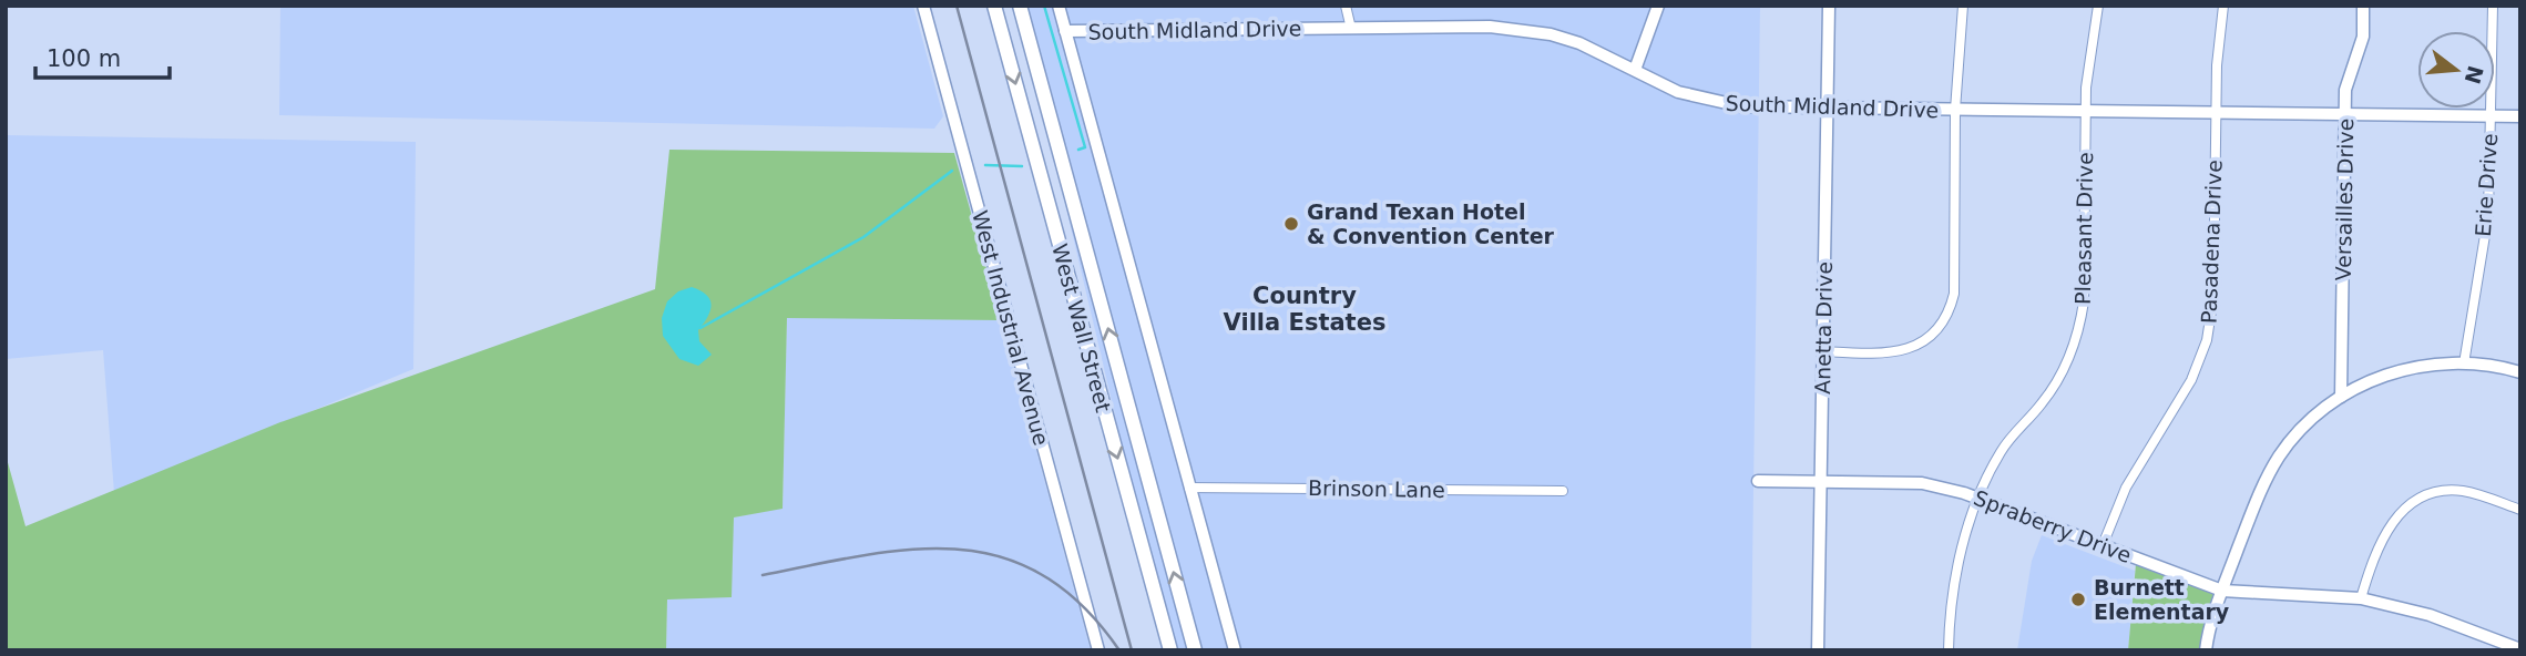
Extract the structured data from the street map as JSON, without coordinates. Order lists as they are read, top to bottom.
{
  "streets": {
    "main road": ["West Wall Street"],
    "street": [
      "South Midland Drive",
      "Erie Drive",
      "Versailles Drive",
      "Pleasant Drive",
      "Pasadena Drive",
      "West Industrial Avenue",
      "Anetta Drive",
      "Brinson Lane",
      "Spraberry Drive"
    ]
  },
  "crossings": [
    ["South Midland Drive", "Erie Drive"],
    ["South Midland Drive", "Versailles Drive"],
    ["South Midland Drive", "Pleasant Drive"],
    ["South Midland Drive", "Pasadena Drive"],
    ["South Midland Drive", "Anetta Drive"],
    ["Pleasant Drive", "Spraberry Drive"],
    ["Pasadena Drive", "Spraberry Drive"],
    ["Anetta Drive", "Spraberry Drive"]
  ],
  "districts": ["Country Villa Estates"],
  "places": ["Grand Texan Hotel & Convention Center", "Burnett Elementary"],
  "scale_bar": "100 m",
  "north": "right"
}
